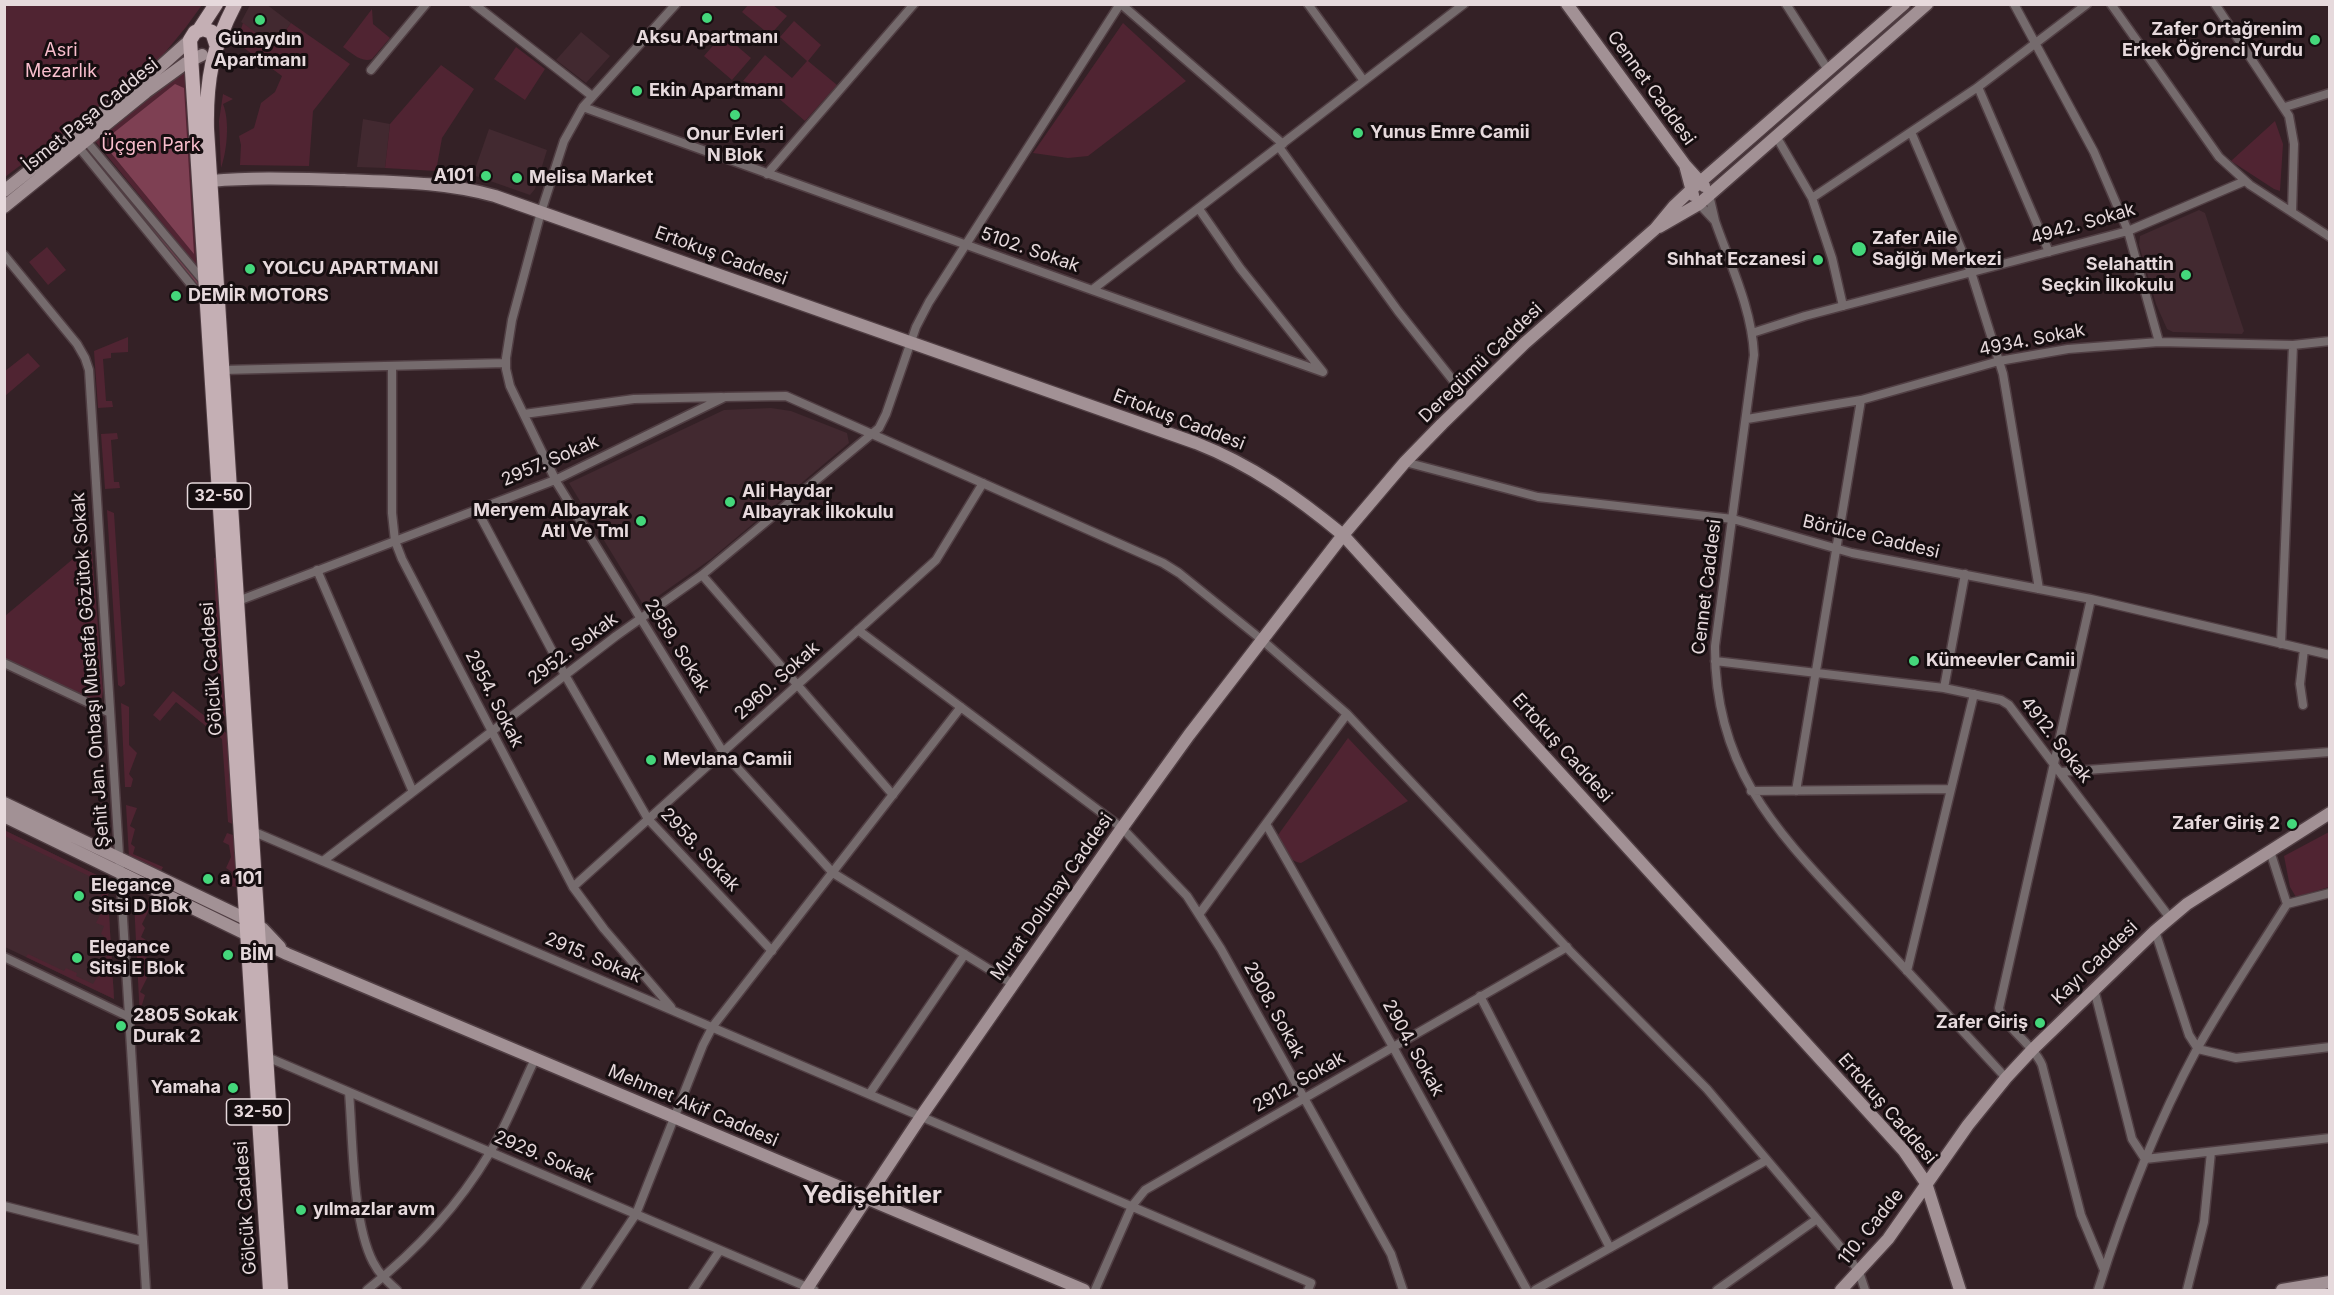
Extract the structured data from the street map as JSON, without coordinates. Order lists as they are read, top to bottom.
{
  "streets": {
    "main road": [
      "Cennet Caddesi",
      "İsmet Paşa Caddesi",
      "Ertokuş Caddesi",
      "Deregümü Caddesi",
      "32-50",
      "Gölcük Caddesi",
      "Murat Dolunay Caddesi",
      "Kayı Caddesi",
      "Mehmet Akif Caddesi",
      "110. Cadde"
    ],
    "street": [
      "4942. Sokak",
      "5102. Sokak",
      "4934. Sokak",
      "2957. Sokak",
      "Börülce Caddesi",
      "2959. Sokak",
      "2952. Sokak",
      "Şehit Jan. Onbaşı Mustafa Gözütok Sokak",
      "2960. Sokak",
      "2954. Sokak",
      "4912. Sokak",
      "2958. Sokak",
      "2915. Sokak",
      "2908. Sokak",
      "2904. Sokak",
      "2912. Sokak",
      "2929. Sokak"
    ]
  },
  "crossings": [
    ["Cennet Caddesi", "4942. Sokak"],
    ["Cennet Caddesi", "4934. Sokak"],
    ["Cennet Caddesi", "Deregümü Caddesi"],
    ["Cennet Caddesi", "Börülce Caddesi"],
    ["Cennet Caddesi", "4912. Sokak"],
    ["Cennet Caddesi", "Kayı Caddesi"],
    ["İsmet Paşa Caddesi", "Gölcük Caddesi"],
    ["5102. Sokak", "2959. Sokak"],
    ["5102. Sokak", "2952. Sokak"],
    ["Ertokuş Caddesi", "Deregümü Caddesi"],
    ["Ertokuş Caddesi", "2959. Sokak"],
    ["Ertokuş Caddesi", "2952. Sokak"],
    ["Ertokuş Caddesi", "Gölcük Caddesi"],
    ["Ertokuş Caddesi", "Murat Dolunay Caddesi"],
    ["Ertokuş Caddesi", "Kayı Caddesi"],
    ["Ertokuş Caddesi", "110. Cadde"],
    ["Deregümü Caddesi", "Börülce Caddesi"],
    ["Deregümü Caddesi", "Murat Dolunay Caddesi"],
    ["2957. Sokak", "2959. Sokak"],
    ["2957. Sokak", "2952. Sokak"],
    ["2957. Sokak", "Gölcük Caddesi"],
    ["2957. Sokak", "2960. Sokak"],
    ["2957. Sokak", "2954. Sokak"],
    ["2957. Sokak", "2958. Sokak"],
    ["2957. Sokak", "Murat Dolunay Caddesi"],
    ["2957. Sokak", "2912. Sokak"],
    ["2957. Sokak", "110. Cadde"],
    ["2959. Sokak", "2952. Sokak"],
    ["2959. Sokak", "2960. Sokak"],
    ["2959. Sokak", "Murat Dolunay Caddesi"],
    ["2952. Sokak", "2954. Sokak"],
    ["2952. Sokak", "2958. Sokak"],
    ["2952. Sokak", "2915. Sokak"],
    ["Gölcük Caddesi", "2915. Sokak"],
    ["Gölcük Caddesi", "Mehmet Akif Caddesi"],
    ["Gölcük Caddesi", "2929. Sokak"],
    ["Şehit Jan. Onbaşı Mustafa Gözütok Sokak", "Mehmet Akif Caddesi"],
    ["2960. Sokak", "2954. Sokak"],
    ["2960. Sokak", "2958. Sokak"],
    ["2960. Sokak", "2908. Sokak"],
    ["2954. Sokak", "2915. Sokak"],
    ["4912. Sokak", "Kayı Caddesi"],
    ["Murat Dolunay Caddesi", "2915. Sokak"],
    ["Murat Dolunay Caddesi", "2908. Sokak"],
    ["Murat Dolunay Caddesi", "Mehmet Akif Caddesi"],
    ["Murat Dolunay Caddesi", "2929. Sokak"],
    ["2915. Sokak", "2912. Sokak"],
    ["Kayı Caddesi", "110. Cadde"],
    ["2908. Sokak", "2912. Sokak"],
    ["2904. Sokak", "2912. Sokak"]
  ],
  "districts": ["Yedişehitler"],
  "parks": ["Asri Mezarlık", "Üçgen Park"],
  "places": [
    "Aksu Apartmanı",
    "Günaydın Apartmanı",
    "Zafer Ortağrenim Erkek Öğrenci Yurdu",
    "Ekin Apartmanı",
    "Onur Evleri N Blok",
    "Yunus Emre Camii",
    "A101",
    "Melisa Market",
    "Zafer Aile Sağlğı Merkezi",
    "Sıhhat Eczanesi",
    "YOLCU APARTMANI",
    "Selahattin Seçkin İlkokulu",
    "DEMİR MOTORS",
    "Ali Haydar Albayrak İlkokulu",
    "Meryem Albayrak Atl Ve Tml",
    "Kümeevler Camii",
    "Mevlana Camii",
    "Zafer Giriş 2",
    "a 101",
    "Elegance Sitsi D Blok",
    "BİM",
    "Elegance Sitsi E Blok",
    "Zafer Giriş",
    "2805 Sokak Durak 2",
    "Yamaha",
    "yılmazlar avm"
  ]
}
